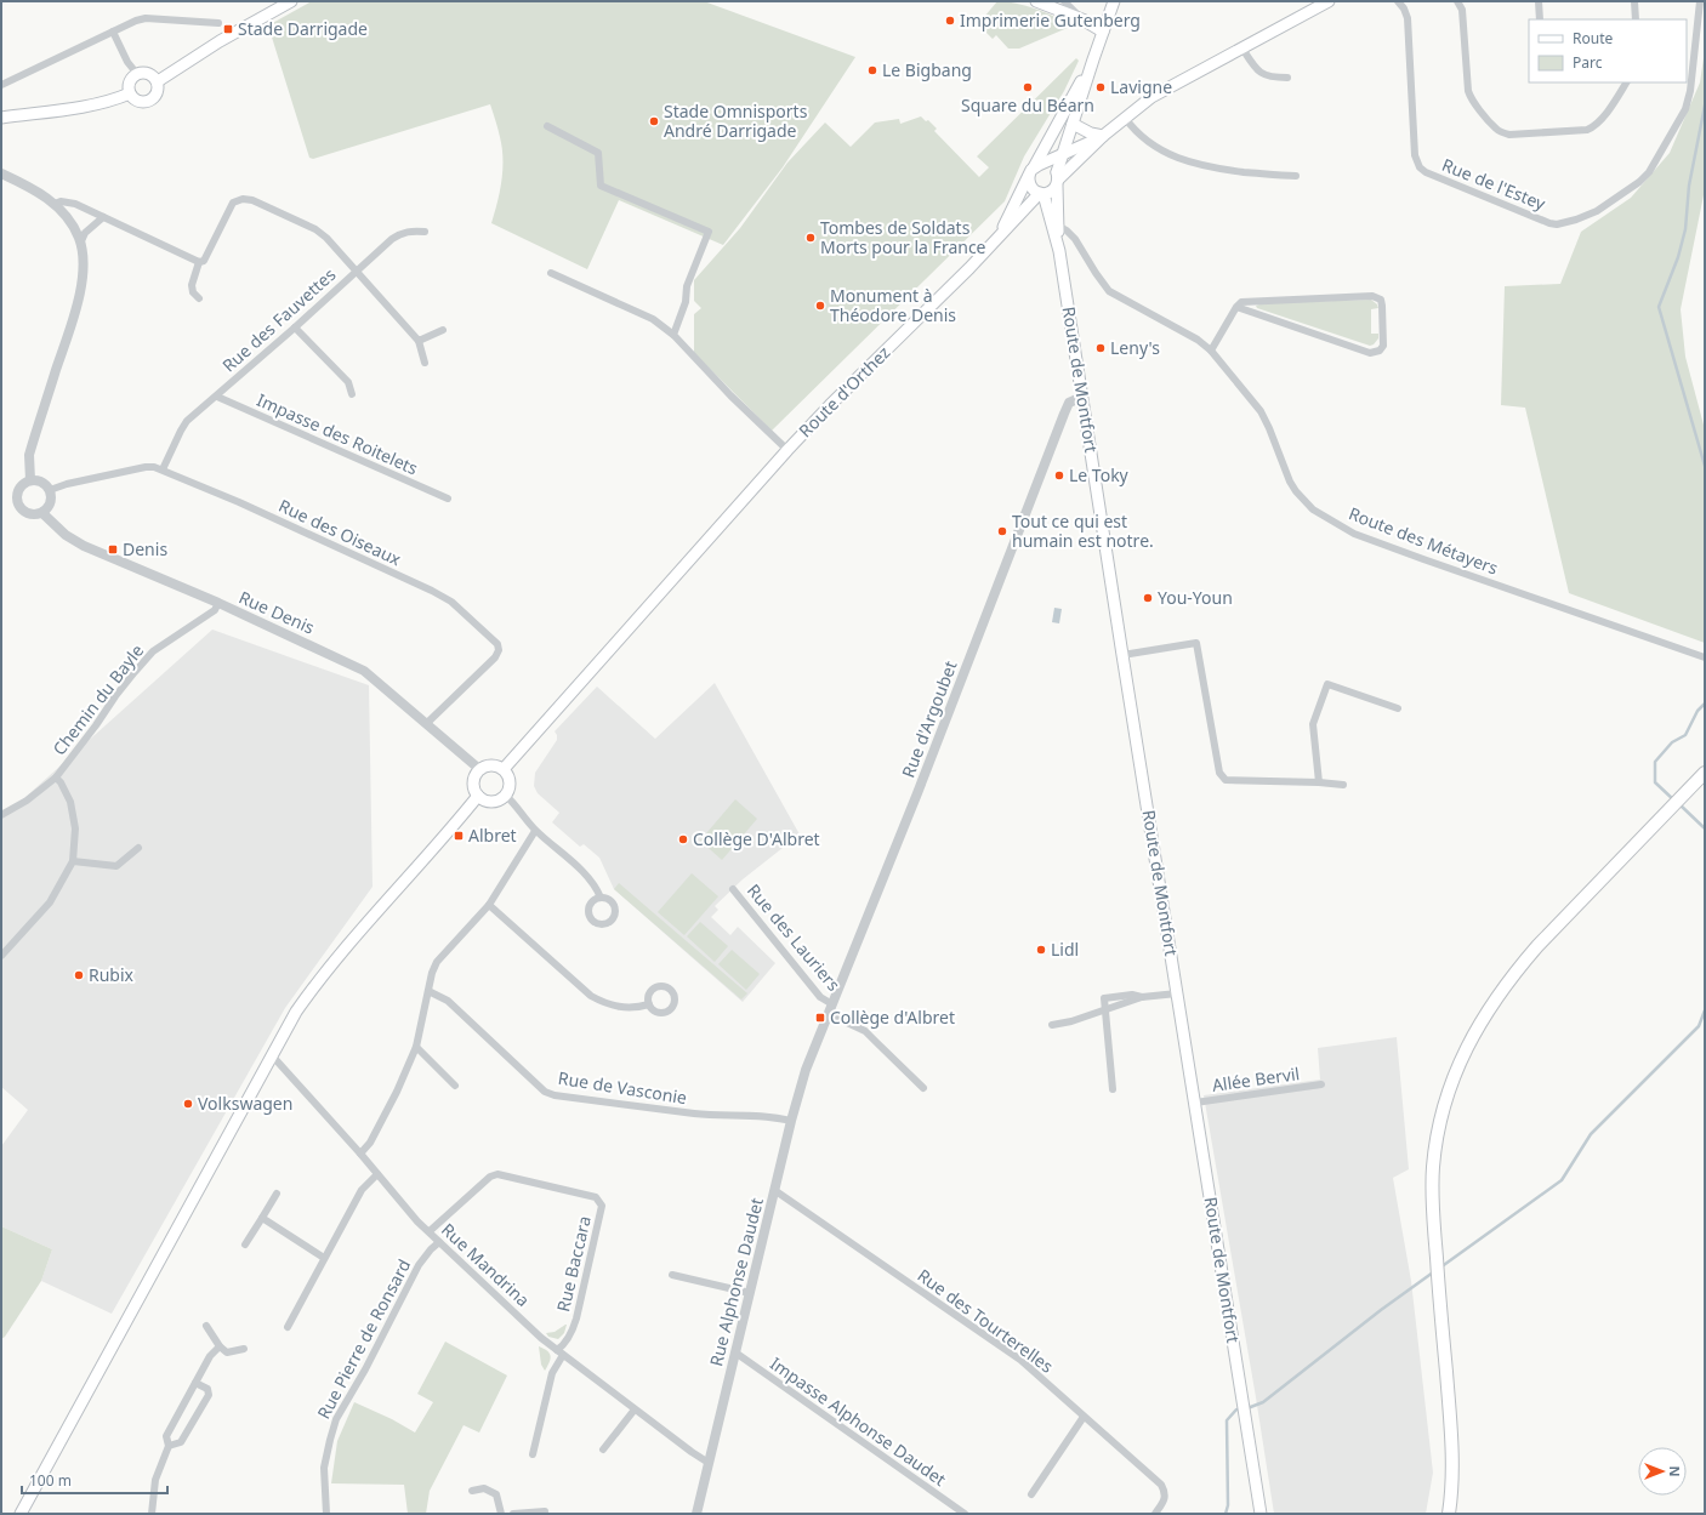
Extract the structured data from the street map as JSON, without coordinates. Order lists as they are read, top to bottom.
{
  "streets": {
    "main road": ["Route de Montfort", "Route d'Orthez"],
    "street": [
      "Rue de l'Estey",
      "Rue des Fauvettes",
      "Impasse des Roitelets",
      "Rue des Oiseaux",
      "Route des Métayers",
      "Rue Denis",
      "Chemin du Bayle",
      "Rue d'Argoubet",
      "Rue des Lauriers",
      "Allée Bervil",
      "Rue de Vasconie",
      "Rue Baccara",
      "Rue Mandrina",
      "Rue Alphonse Daudet",
      "Rue des Tourterelles",
      "Rue Pierre de Ronsard",
      "Impasse Alphonse Daudet"
    ]
  },
  "crossings": [
    ["Rue des Fauvettes", "Impasse des Roitelets"],
    ["Rue des Fauvettes", "Rue des Oiseaux"],
    ["Route de Montfort", "Route d'Orthez"],
    ["Route de Montfort", "Route des Métayers"],
    ["Route de Montfort", "Rue d'Argoubet"],
    ["Route de Montfort", "Allée Bervil"],
    ["Route d'Orthez", "Rue Denis"],
    ["Rue des Oiseaux", "Rue Denis"],
    ["Rue Denis", "Chemin du Bayle"],
    ["Rue d'Argoubet", "Rue des Lauriers"],
    ["Rue d'Argoubet", "Rue Alphonse Daudet"],
    ["Rue de Vasconie", "Rue Alphonse Daudet"],
    ["Rue Baccara", "Rue Mandrina"],
    ["Rue Mandrina", "Rue Alphonse Daudet"],
    ["Rue Mandrina", "Rue Pierre de Ronsard"],
    ["Rue Alphonse Daudet", "Rue des Tourterelles"],
    ["Rue Alphonse Daudet", "Impasse Alphonse Daudet"]
  ],
  "places": {
    "other": [
      "Imprimerie Gutenberg",
      "Le Bigbang",
      "Square du Béarn",
      "Lavigne",
      "Stade Omnisports André Darrigade",
      "Tombes de Soldats Morts pour la France",
      "Monument à Théodore Denis",
      "Leny's",
      "Le Toky",
      "Tout ce qui est humain est notre.",
      "You-Youn",
      "Collège D'Albret",
      "Lidl",
      "Rubix",
      "Volkswagen"
    ],
    "transit": [
      "Stade Darrigade",
      "Denis",
      "Albret",
      "Collège d'Albret"
    ]
  },
  "legend": ["Route", "Parc"],
  "scale_bar": "100 m",
  "north": "right"
}
